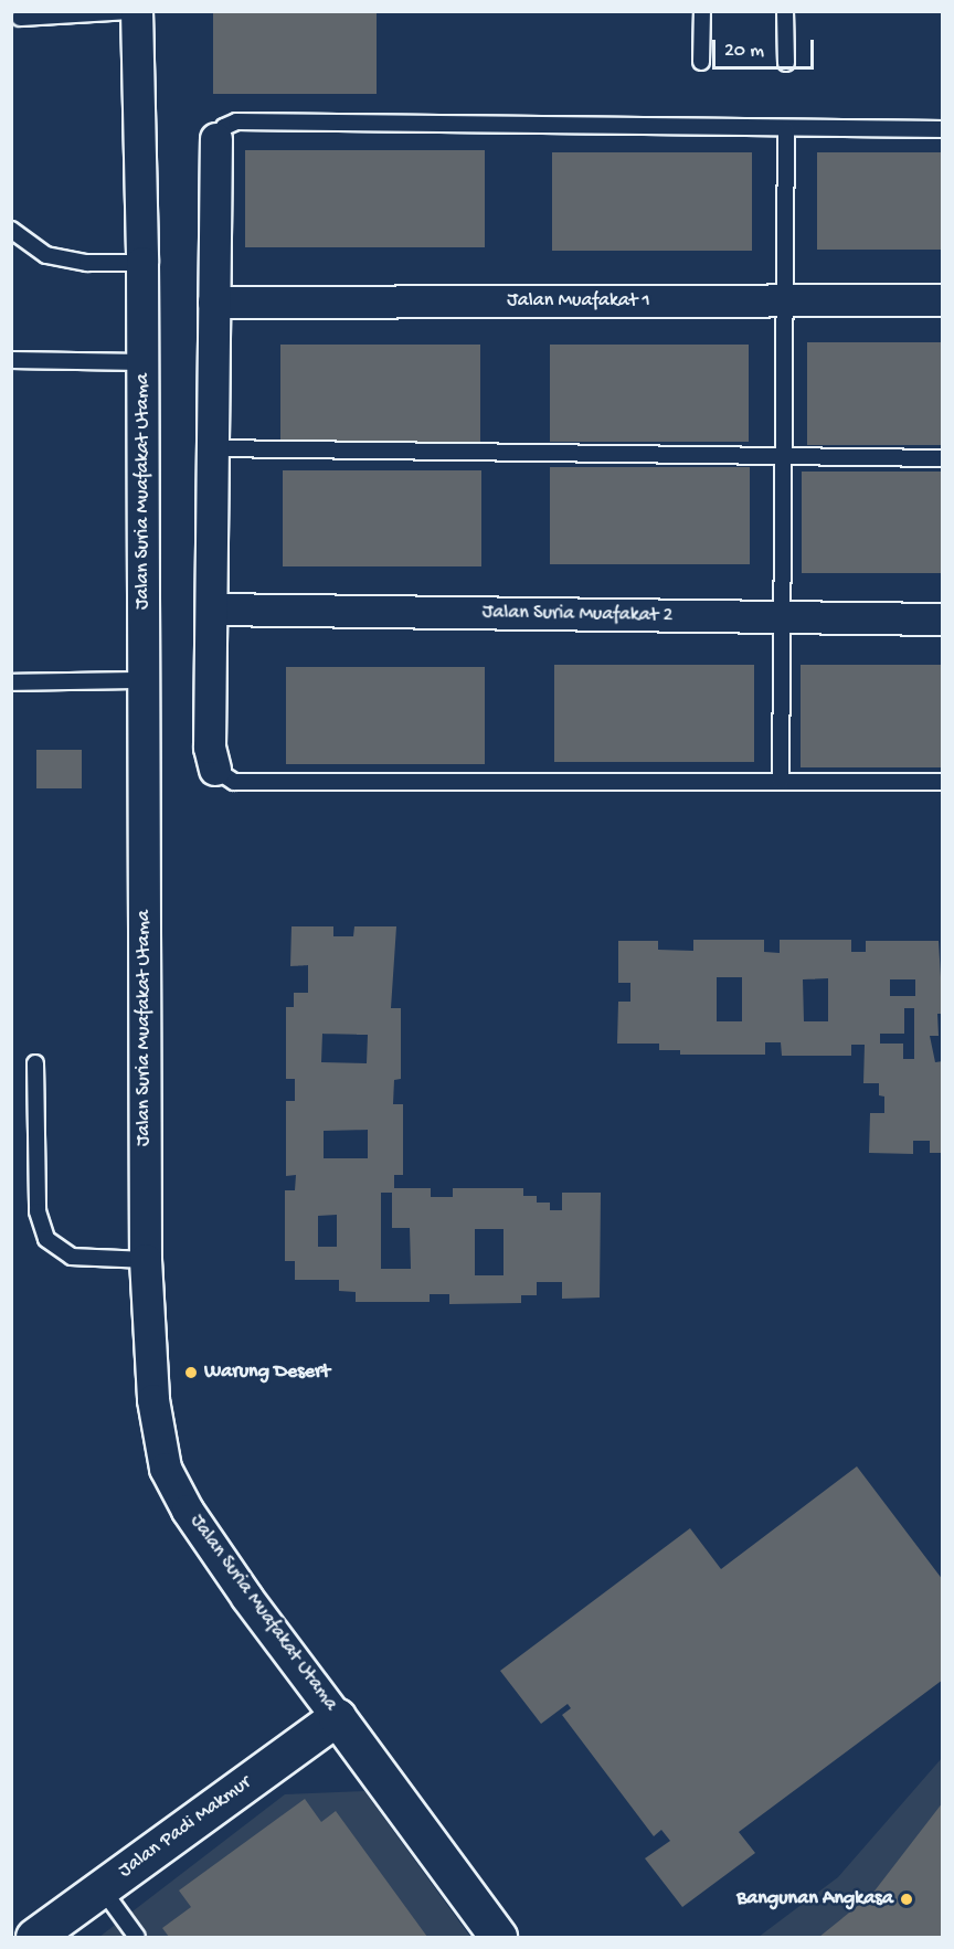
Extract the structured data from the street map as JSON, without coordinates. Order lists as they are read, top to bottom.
{
  "streets": {
    "street": [
      "Jalan Muafakat 1",
      "Jalan Suria Muafakat Utama",
      "Jalan Suria Muafakat 2",
      "Jalan Padi Makmur"
    ]
  },
  "crossings": [
    ["Jalan Suria Muafakat Utama", "Jalan Padi Makmur"]
  ],
  "places": ["Warung Desert", "Bangunan Angkasa"],
  "scale_bar": "20 m"
}
